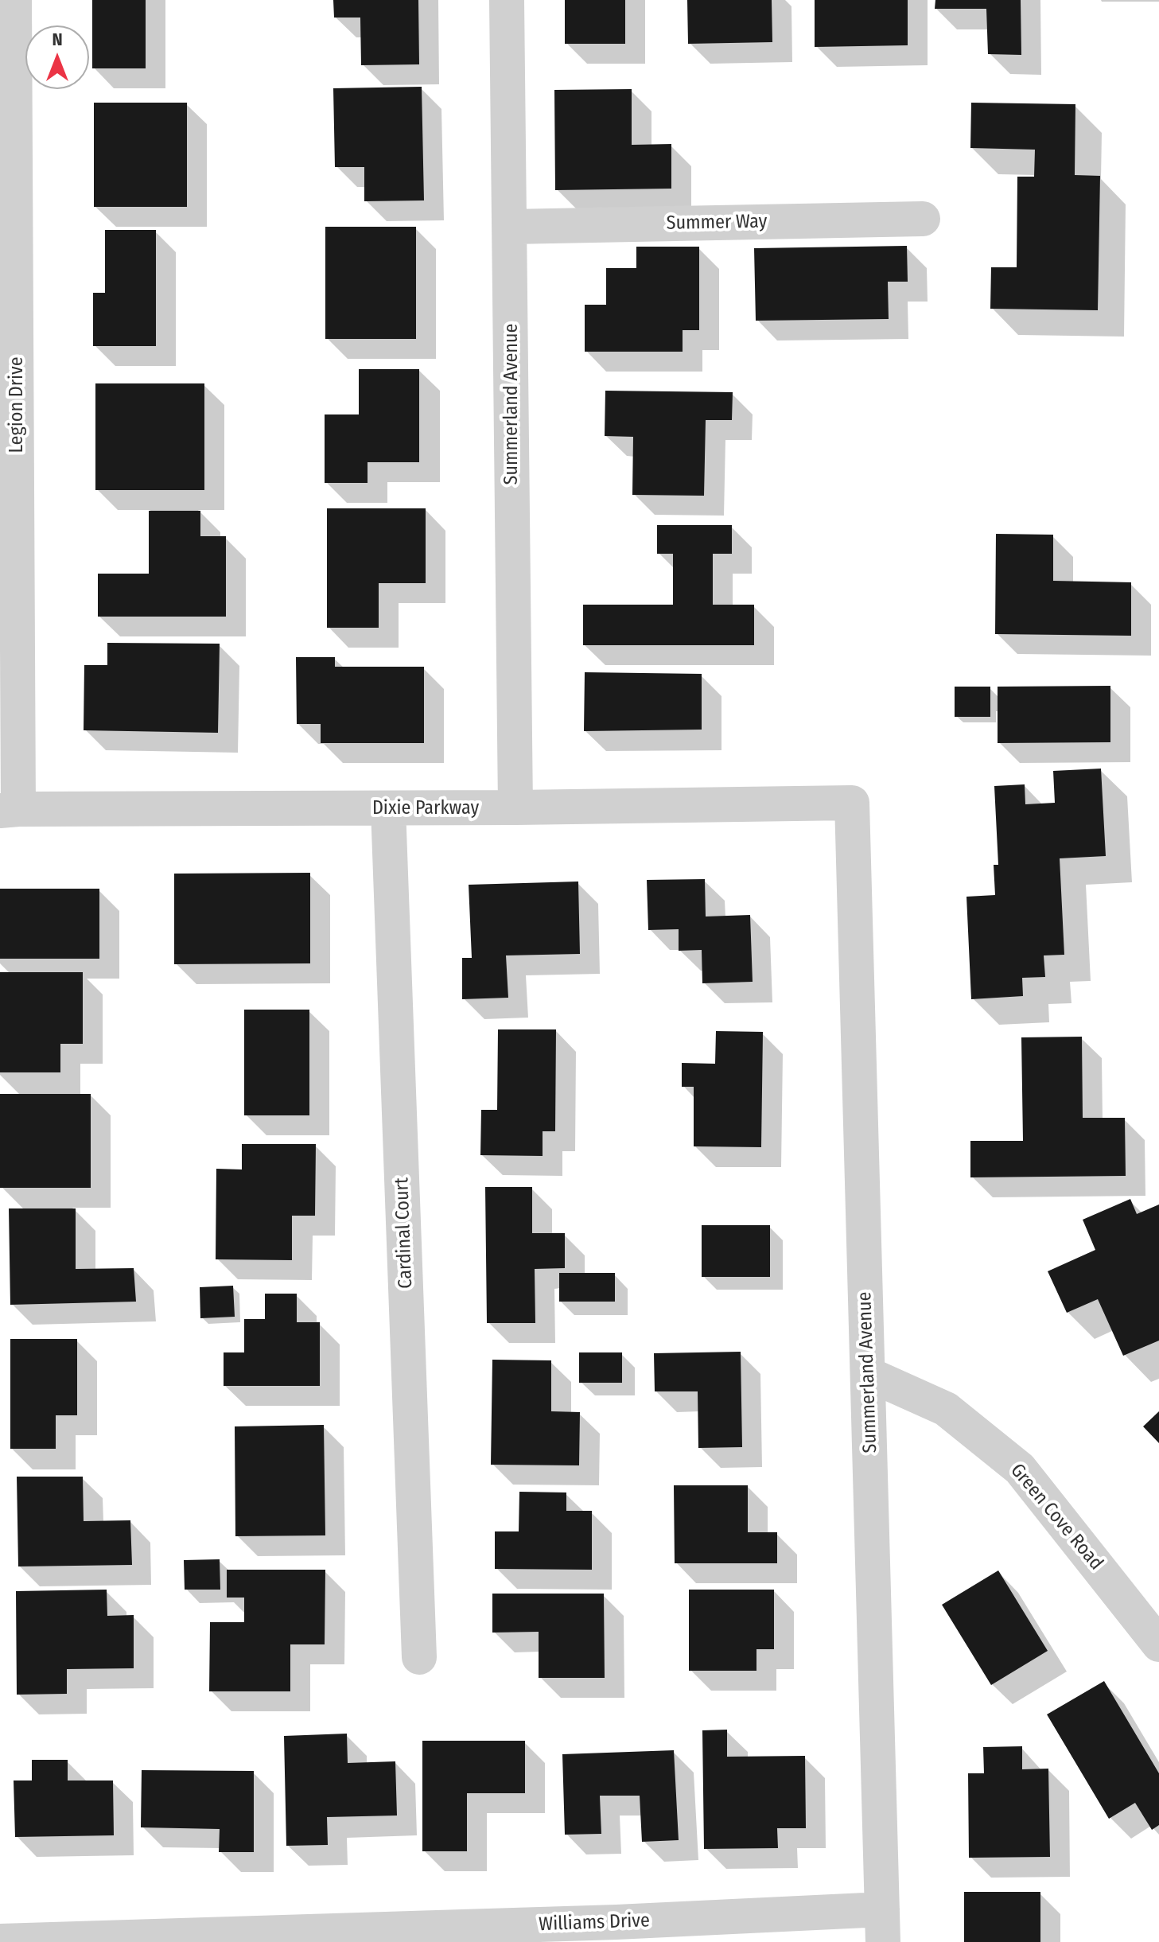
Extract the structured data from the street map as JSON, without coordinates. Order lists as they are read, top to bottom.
{
  "streets": {
    "street": [
      "Summer Way",
      "Summerland Avenue",
      "Legion Drive",
      "Dixie Parkway",
      "Cardinal Court",
      "Green Cove Road",
      "Williams Drive"
    ]
  },
  "crossings": [
    ["Summer Way", "Summerland Avenue"],
    ["Summerland Avenue", "Dixie Parkway"],
    ["Summerland Avenue", "Green Cove Road"],
    ["Summerland Avenue", "Williams Drive"],
    ["Legion Drive", "Dixie Parkway"],
    ["Dixie Parkway", "Cardinal Court"]
  ],
  "north": "top"
}
